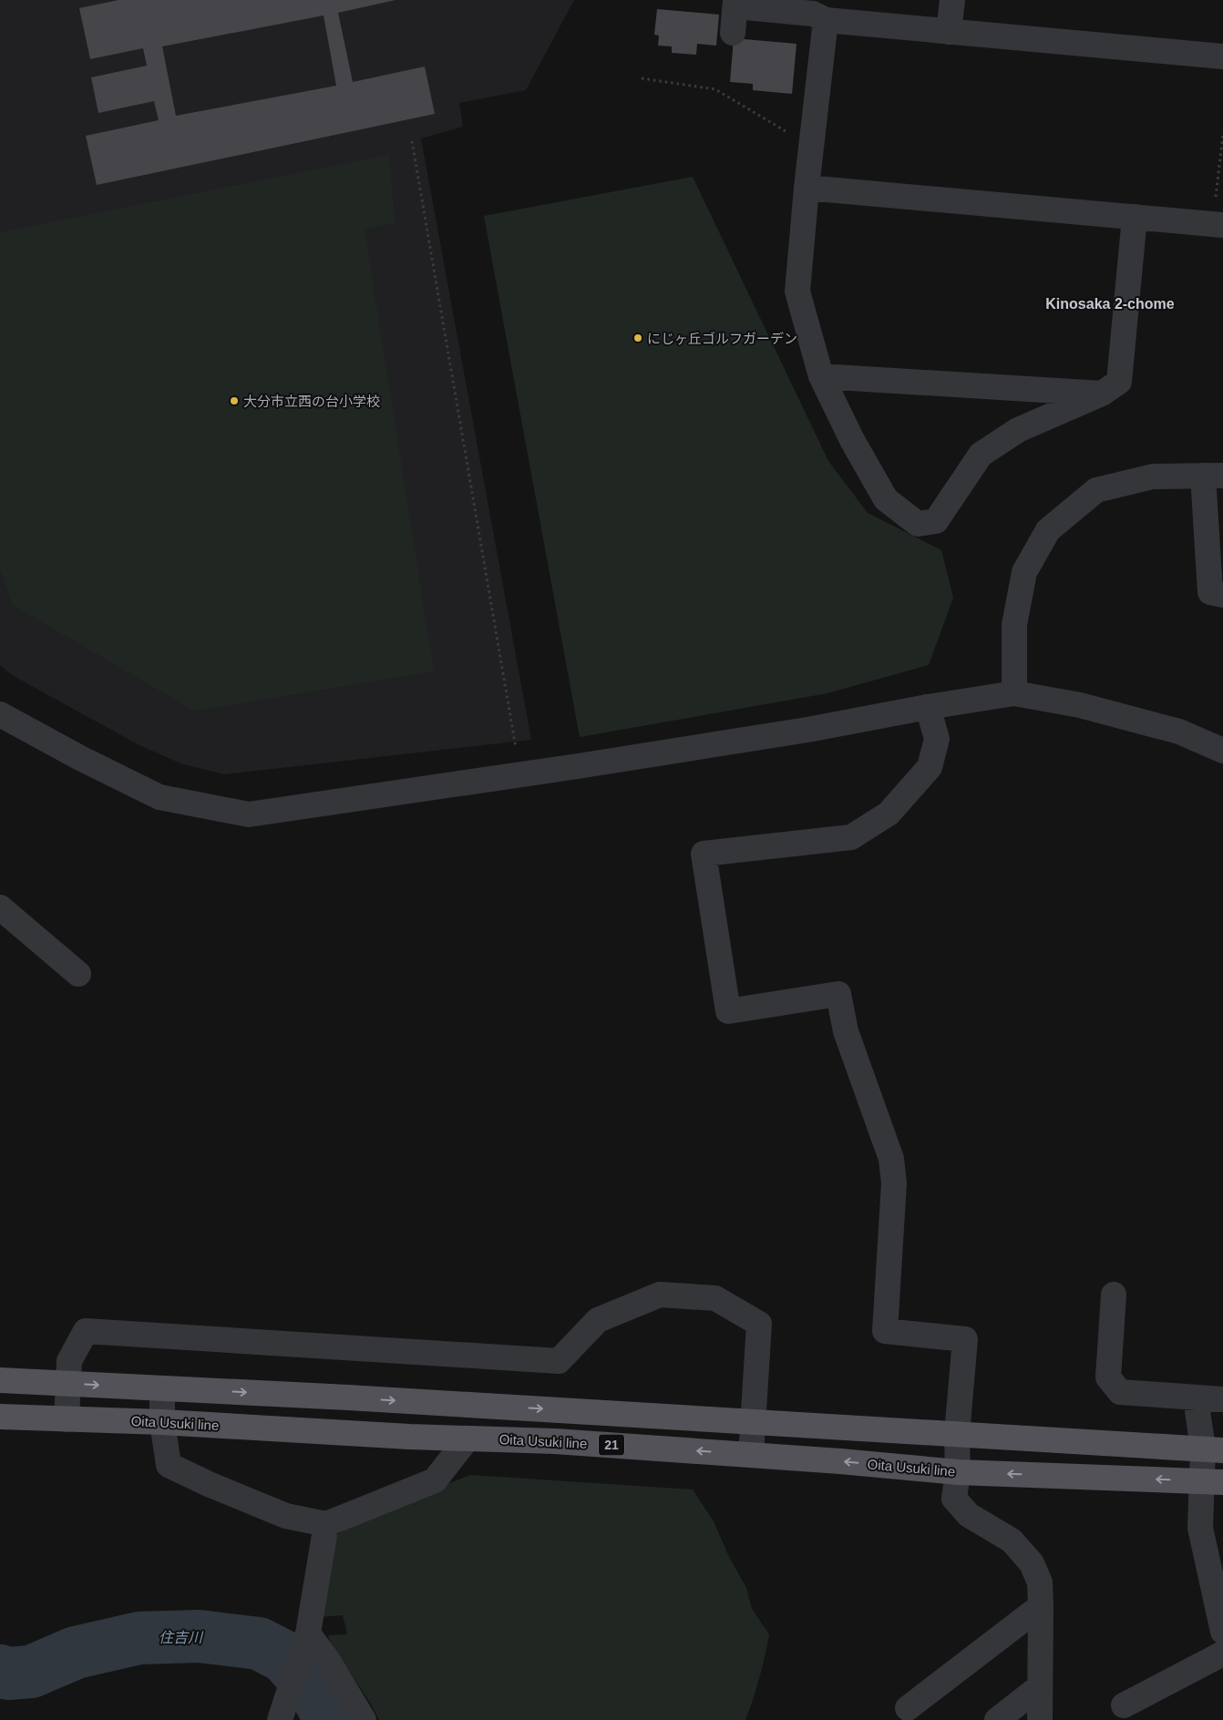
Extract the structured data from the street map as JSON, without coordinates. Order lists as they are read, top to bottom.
{
  "streets": {
    "main road": ["Oita Usuki line", "21"]
  },
  "districts": ["Kinosaka 2-chome"],
  "water": ["住吉川"],
  "places": ["にじヶ丘ゴルフガーデン", "大分市立西の台小学校"]
}
